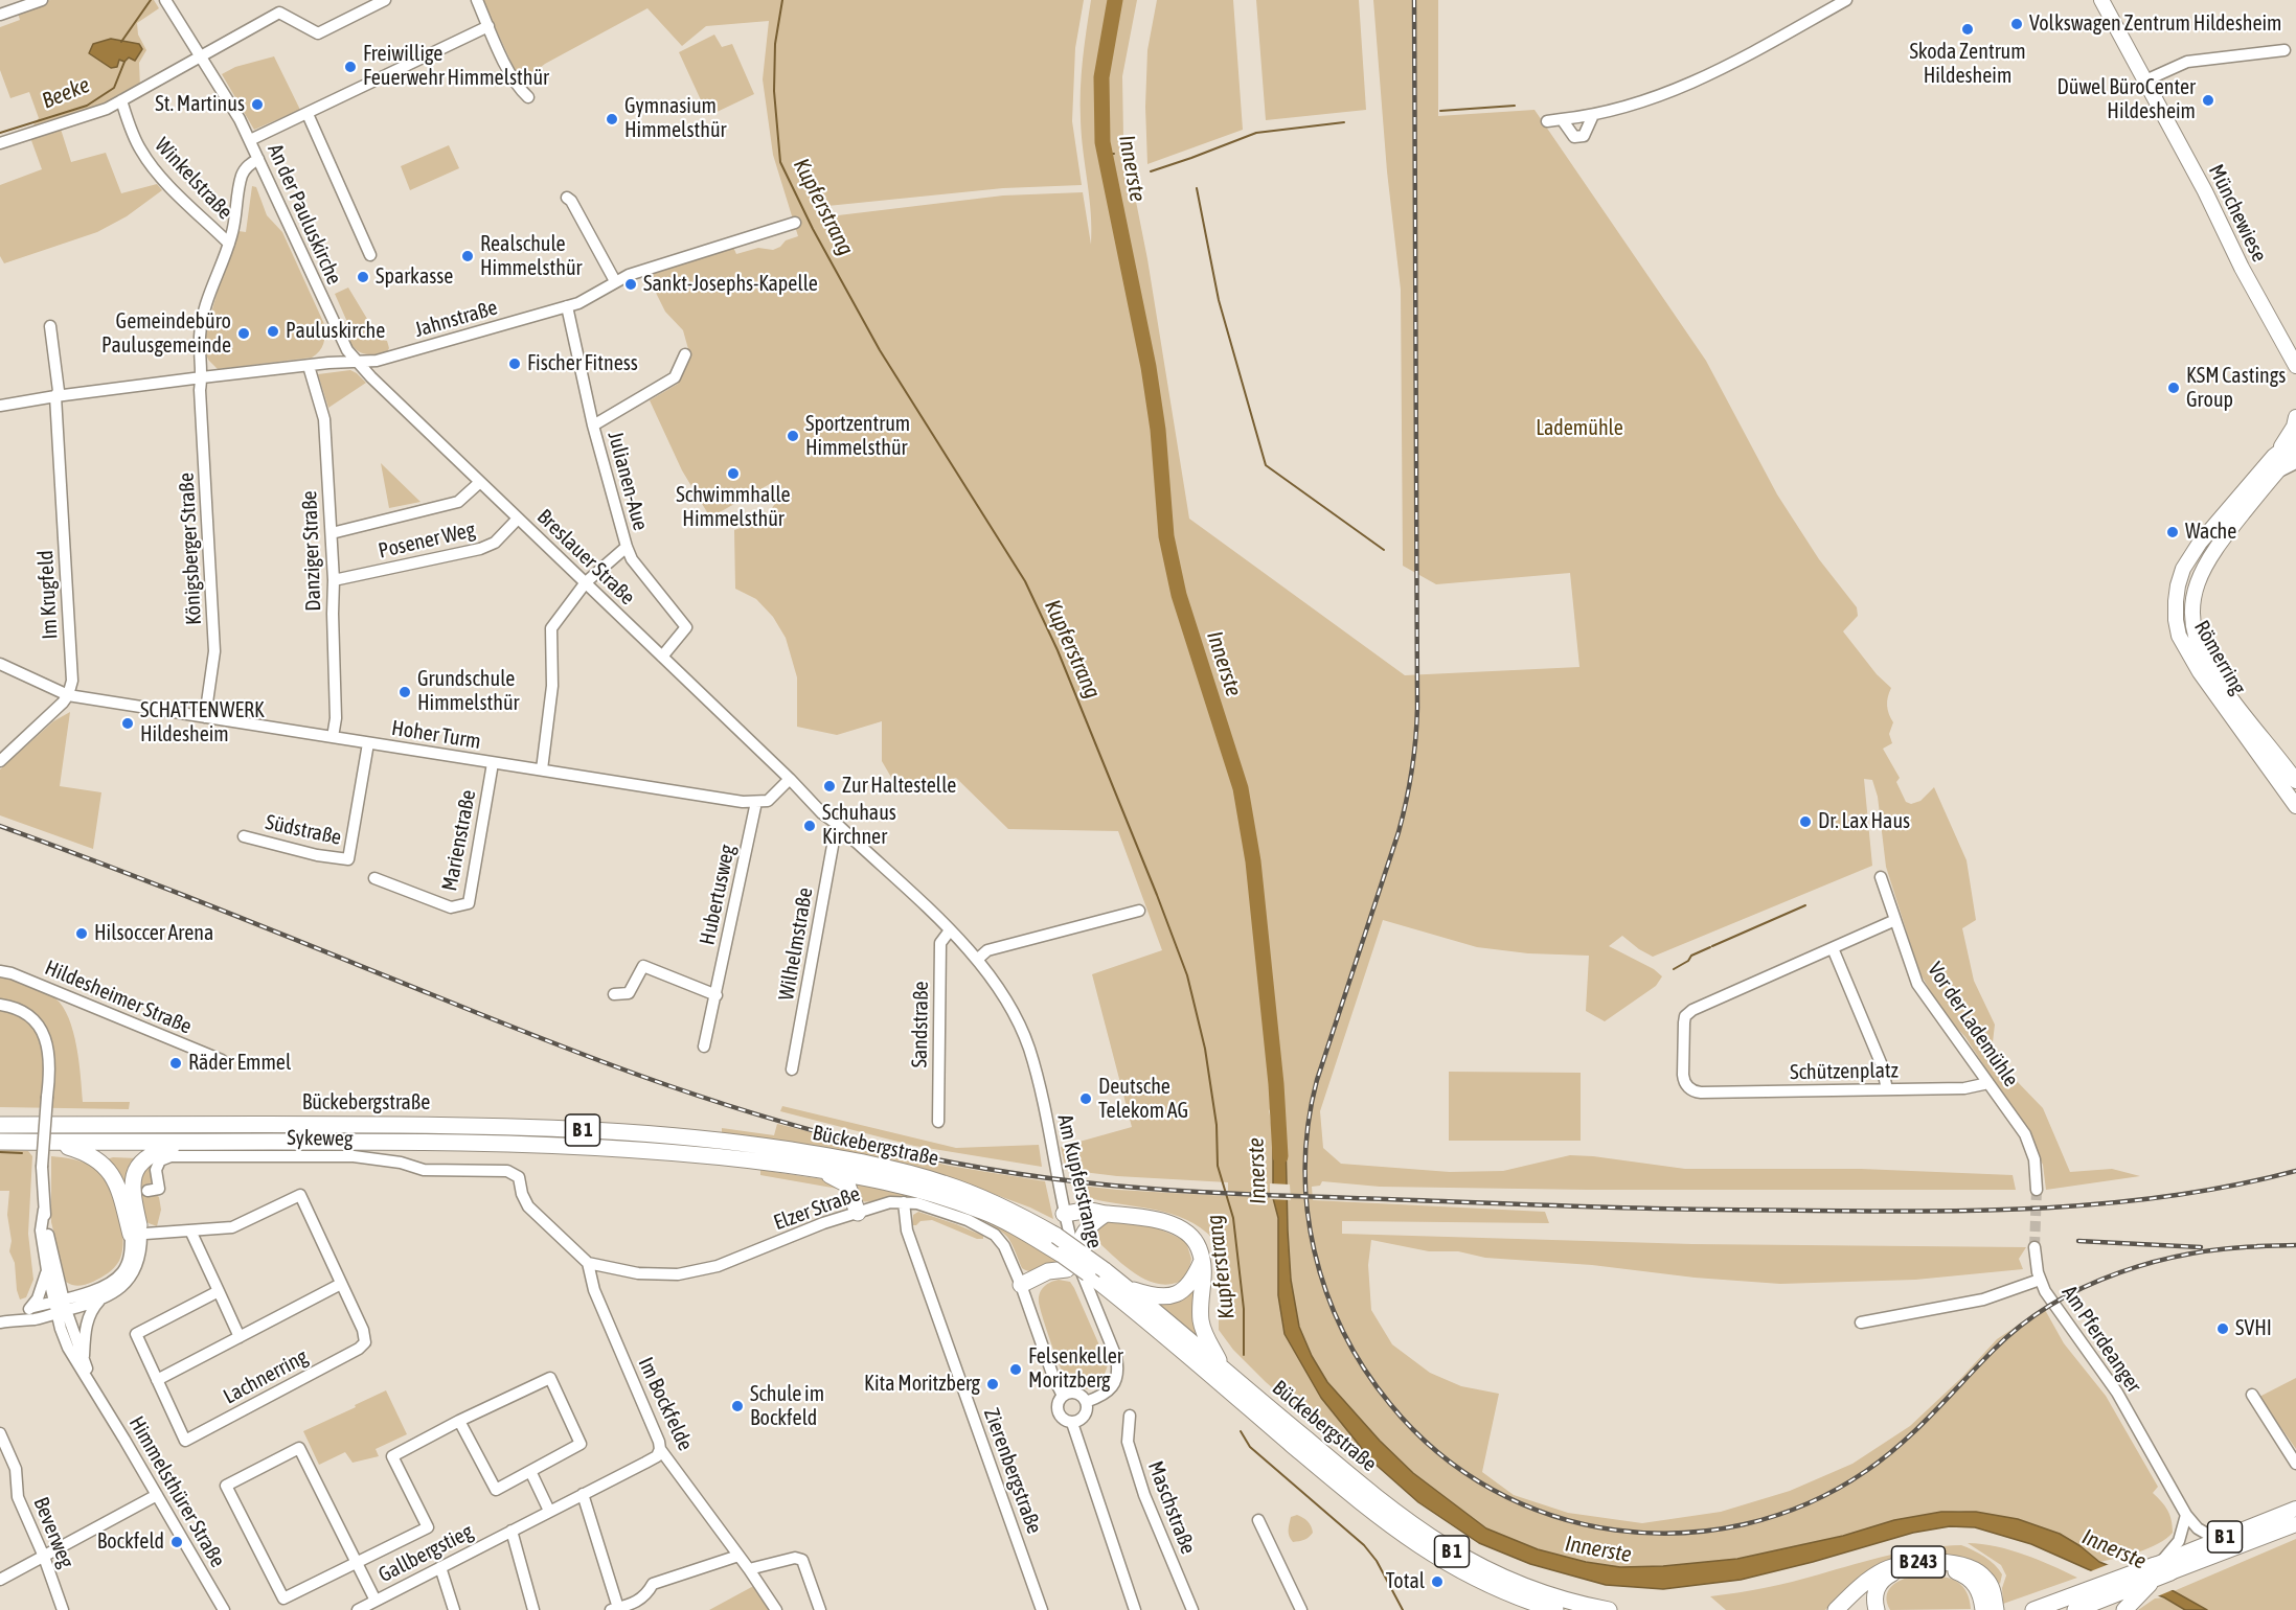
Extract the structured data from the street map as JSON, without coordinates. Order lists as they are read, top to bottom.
{
  "streets": {
    "highway": ["Bückebergstraße", "B 1", "B 243"],
    "main road": ["Münchewiese", "Römerring"],
    "street": [
      "Winkelstraße",
      "An der Pauluskirche",
      "Jahnstraße",
      "Julianen-Aue",
      "Posener Weg",
      "Königsberger Straße",
      "Danziger Straße",
      "Breslauer Straße",
      "Im Krugfeld",
      "Hoher Turm",
      "Südstraße",
      "Marienstraße",
      "Hubertusweg",
      "Wilhelmstraße",
      "Hildesheimer Straße",
      "Sandstraße",
      "Vor der Lademühle",
      "Schützenplatz",
      "Sykeweg",
      "Am Kupferstrange",
      "Elzer Straße",
      "Am Pferdeanger",
      "Lachnerring",
      "Im Bockfelde",
      "Zierenbergstraße",
      "Himmelsthürer Straße",
      "Maschstraße",
      "Beverweg",
      "Gallbergstieg"
    ]
  },
  "crossings": [
    ["Winkelstraße", "An der Pauluskirche"],
    ["Winkelstraße", "Jahnstraße"],
    ["Winkelstraße", "Königsberger Straße"],
    ["An der Pauluskirche", "Jahnstraße"],
    ["An der Pauluskirche", "Breslauer Straße"],
    ["Jahnstraße", "Julianen-Aue"],
    ["Jahnstraße", "Königsberger Straße"],
    ["Jahnstraße", "Danziger Straße"],
    ["Jahnstraße", "Breslauer Straße"],
    ["Jahnstraße", "Im Krugfeld"],
    ["Julianen-Aue", "Breslauer Straße"],
    ["Julianen-Aue", "Hoher Turm"],
    ["Posener Weg", "Danziger Straße"],
    ["Posener Weg", "Breslauer Straße"],
    ["Königsberger Straße", "Hoher Turm"],
    ["Danziger Straße", "Hoher Turm"],
    ["Breslauer Straße", "Am Kupferstrange"],
    ["Im Krugfeld", "Hoher Turm"],
    ["Hoher Turm", "Südstraße"],
    ["Hoher Turm", "Marienstraße"],
    ["Hoher Turm", "Hubertusweg"],
    ["Wilhelmstraße", "Am Kupferstrange"],
    ["Sandstraße", "Am Kupferstrange"],
    ["Vor der Lademühle", "Schützenplatz"],
    ["Bückebergstraße", "Am Kupferstrange"],
    ["B 1", "Am Pferdeanger"],
    ["Sykeweg", "Elzer Straße"],
    ["Sykeweg", "Im Bockfelde"],
    ["Am Kupferstrange", "Elzer Straße"],
    ["Elzer Straße", "Im Bockfelde"],
    ["Elzer Straße", "Zierenbergstraße"],
    ["Im Bockfelde", "Gallbergstieg"]
  ],
  "water": ["Beeke", "Innerste", "Kupferstrang"],
  "parks": ["Lademühle"],
  "places": [
    "Volkswagen Zentrum Hildesheim",
    "Skoda Zentrum Hildesheim",
    "Freiwillige Feuerwehr Himmelsthür",
    "Düwel BüroCenter Hildesheim",
    "St. Martinus",
    "Gymnasium Himmelsthür",
    "Realschule Himmelsthür",
    "Sparkasse",
    "Sankt-Josephs-Kapelle",
    "Pauluskirche",
    "Gemeindebüro Paulusgemeinde",
    "Fischer Fitness",
    "KSM Castings Group",
    "Sportzentrum Himmelsthür",
    "Schwimmhalle Himmelsthür",
    "Wache",
    "Grundschule Himmelsthür",
    "SCHATTENWERK Hildesheim",
    "Zur Haltestelle",
    "Dr. Lax Haus",
    "Schuhaus Kirchner",
    "Hilsoccer Arena",
    "Räder Emmel",
    "Deutsche Telekom AG",
    "SVHI",
    "Felsenkeller Moritzberg",
    "Kita Moritzberg",
    "Schule im Bockfeld",
    "Bockfeld",
    "Total"
  ]
}
